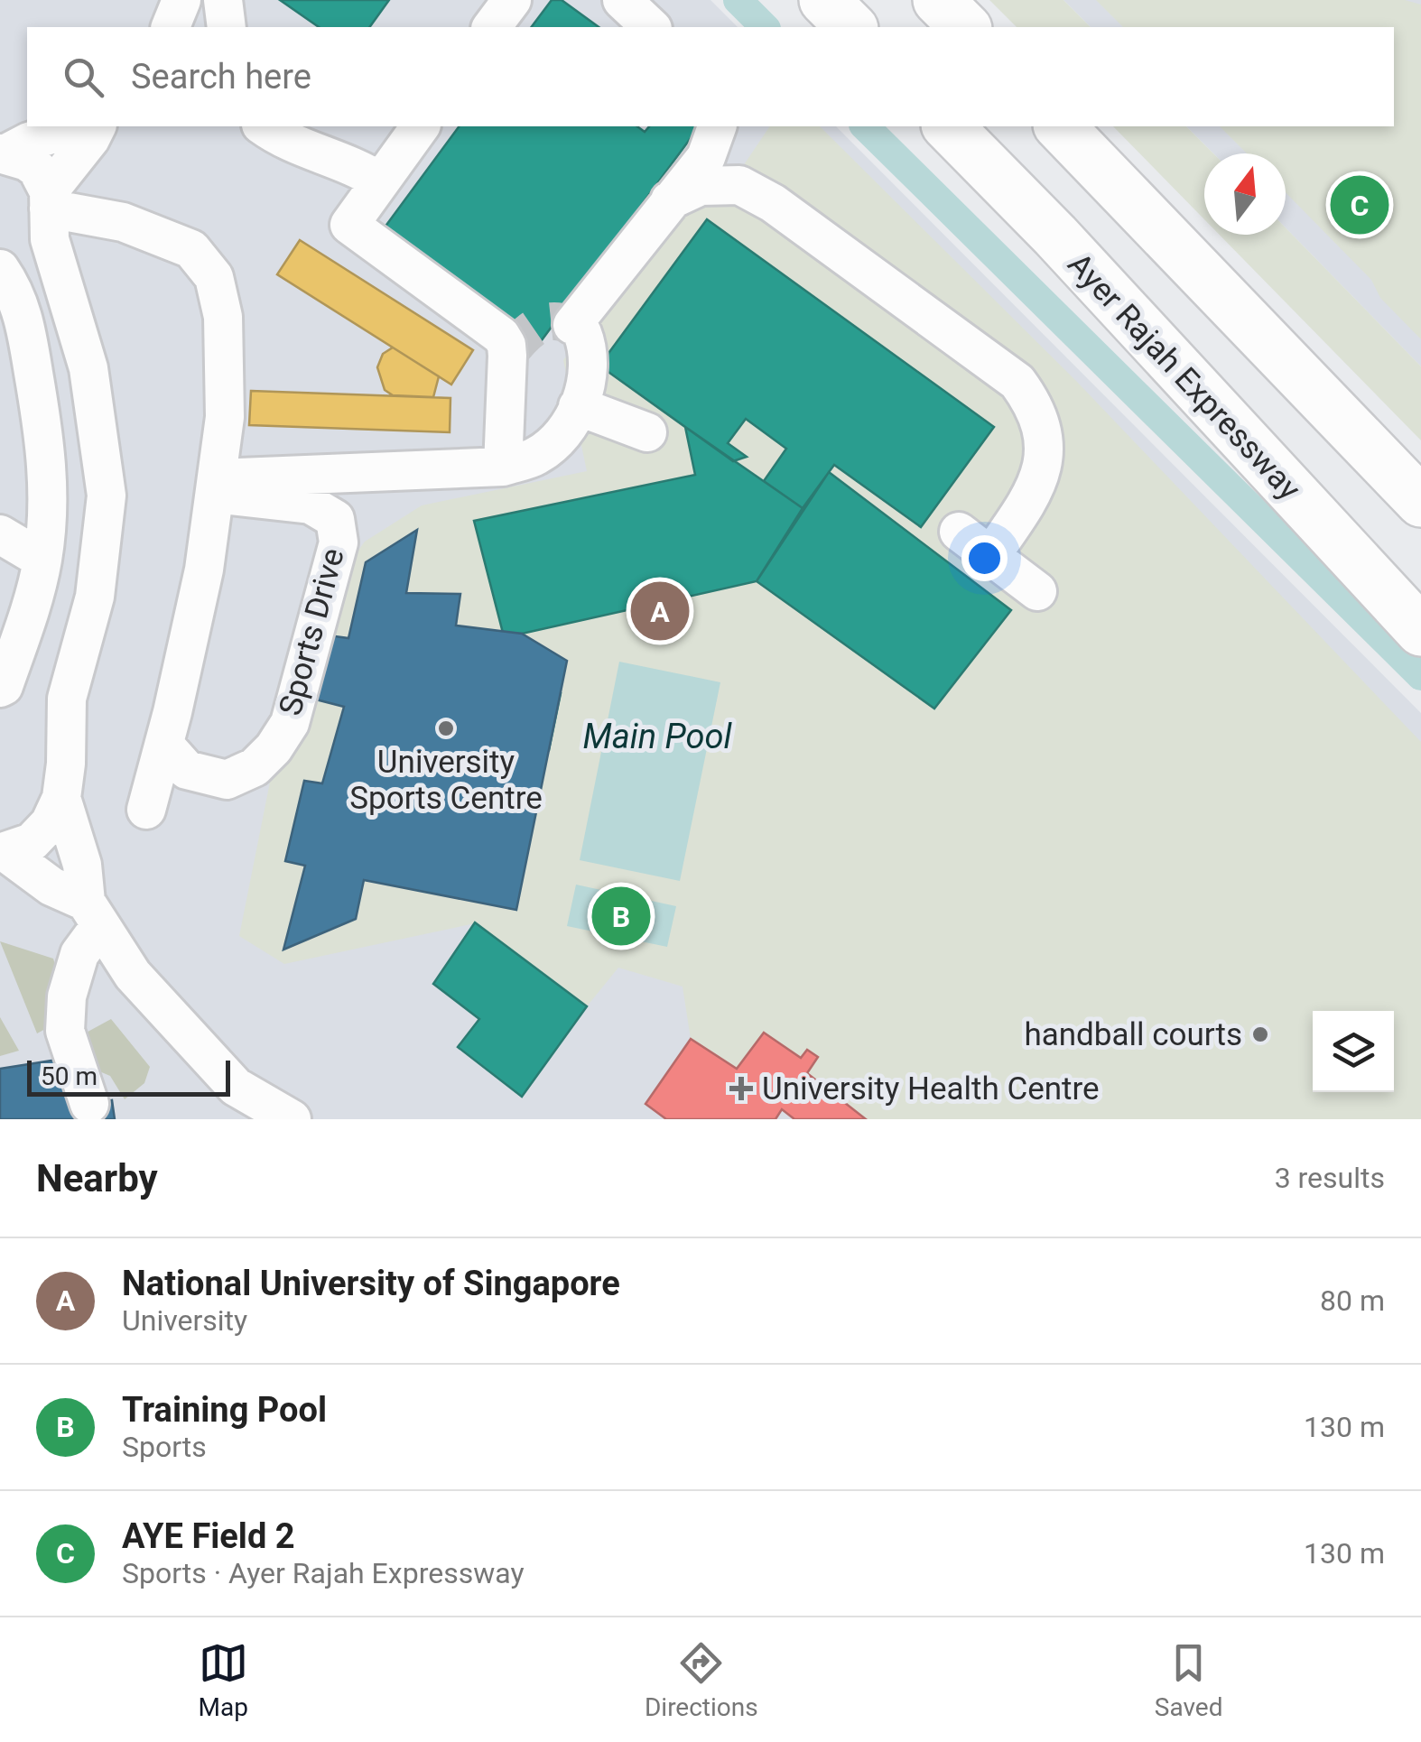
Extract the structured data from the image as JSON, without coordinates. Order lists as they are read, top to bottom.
{
  "streets": {
    "highway": ["Ayer Rajah Expressway"],
    "street": ["Sports Drive"]
  },
  "water": ["Main Pool"],
  "places": {
    "other": ["University Sports Centre", "handball courts"],
    "health": ["University Health Centre"]
  },
  "scale_bar": "50 m",
  "north": "top",
  "page": {
    "search": "Search here",
    "pins": ["C", "A", "B"],
    "scale": "50 m",
    "heading": ["Nearby", "3 results"],
    "list": [
      {
        "mark": "A",
        "name": "National University of Singapore",
        "note": "University",
        "value": "80 m"
      },
      {
        "mark": "B",
        "name": "Training Pool",
        "note": "Sports",
        "value": "130 m"
      },
      {
        "mark": "C",
        "name": "AYE Field 2",
        "note": "Sports · Ayer Rajah Expressway",
        "value": "130 m"
      }
    ],
    "nav": ["Map", "Directions", "Saved"]
  }
}
